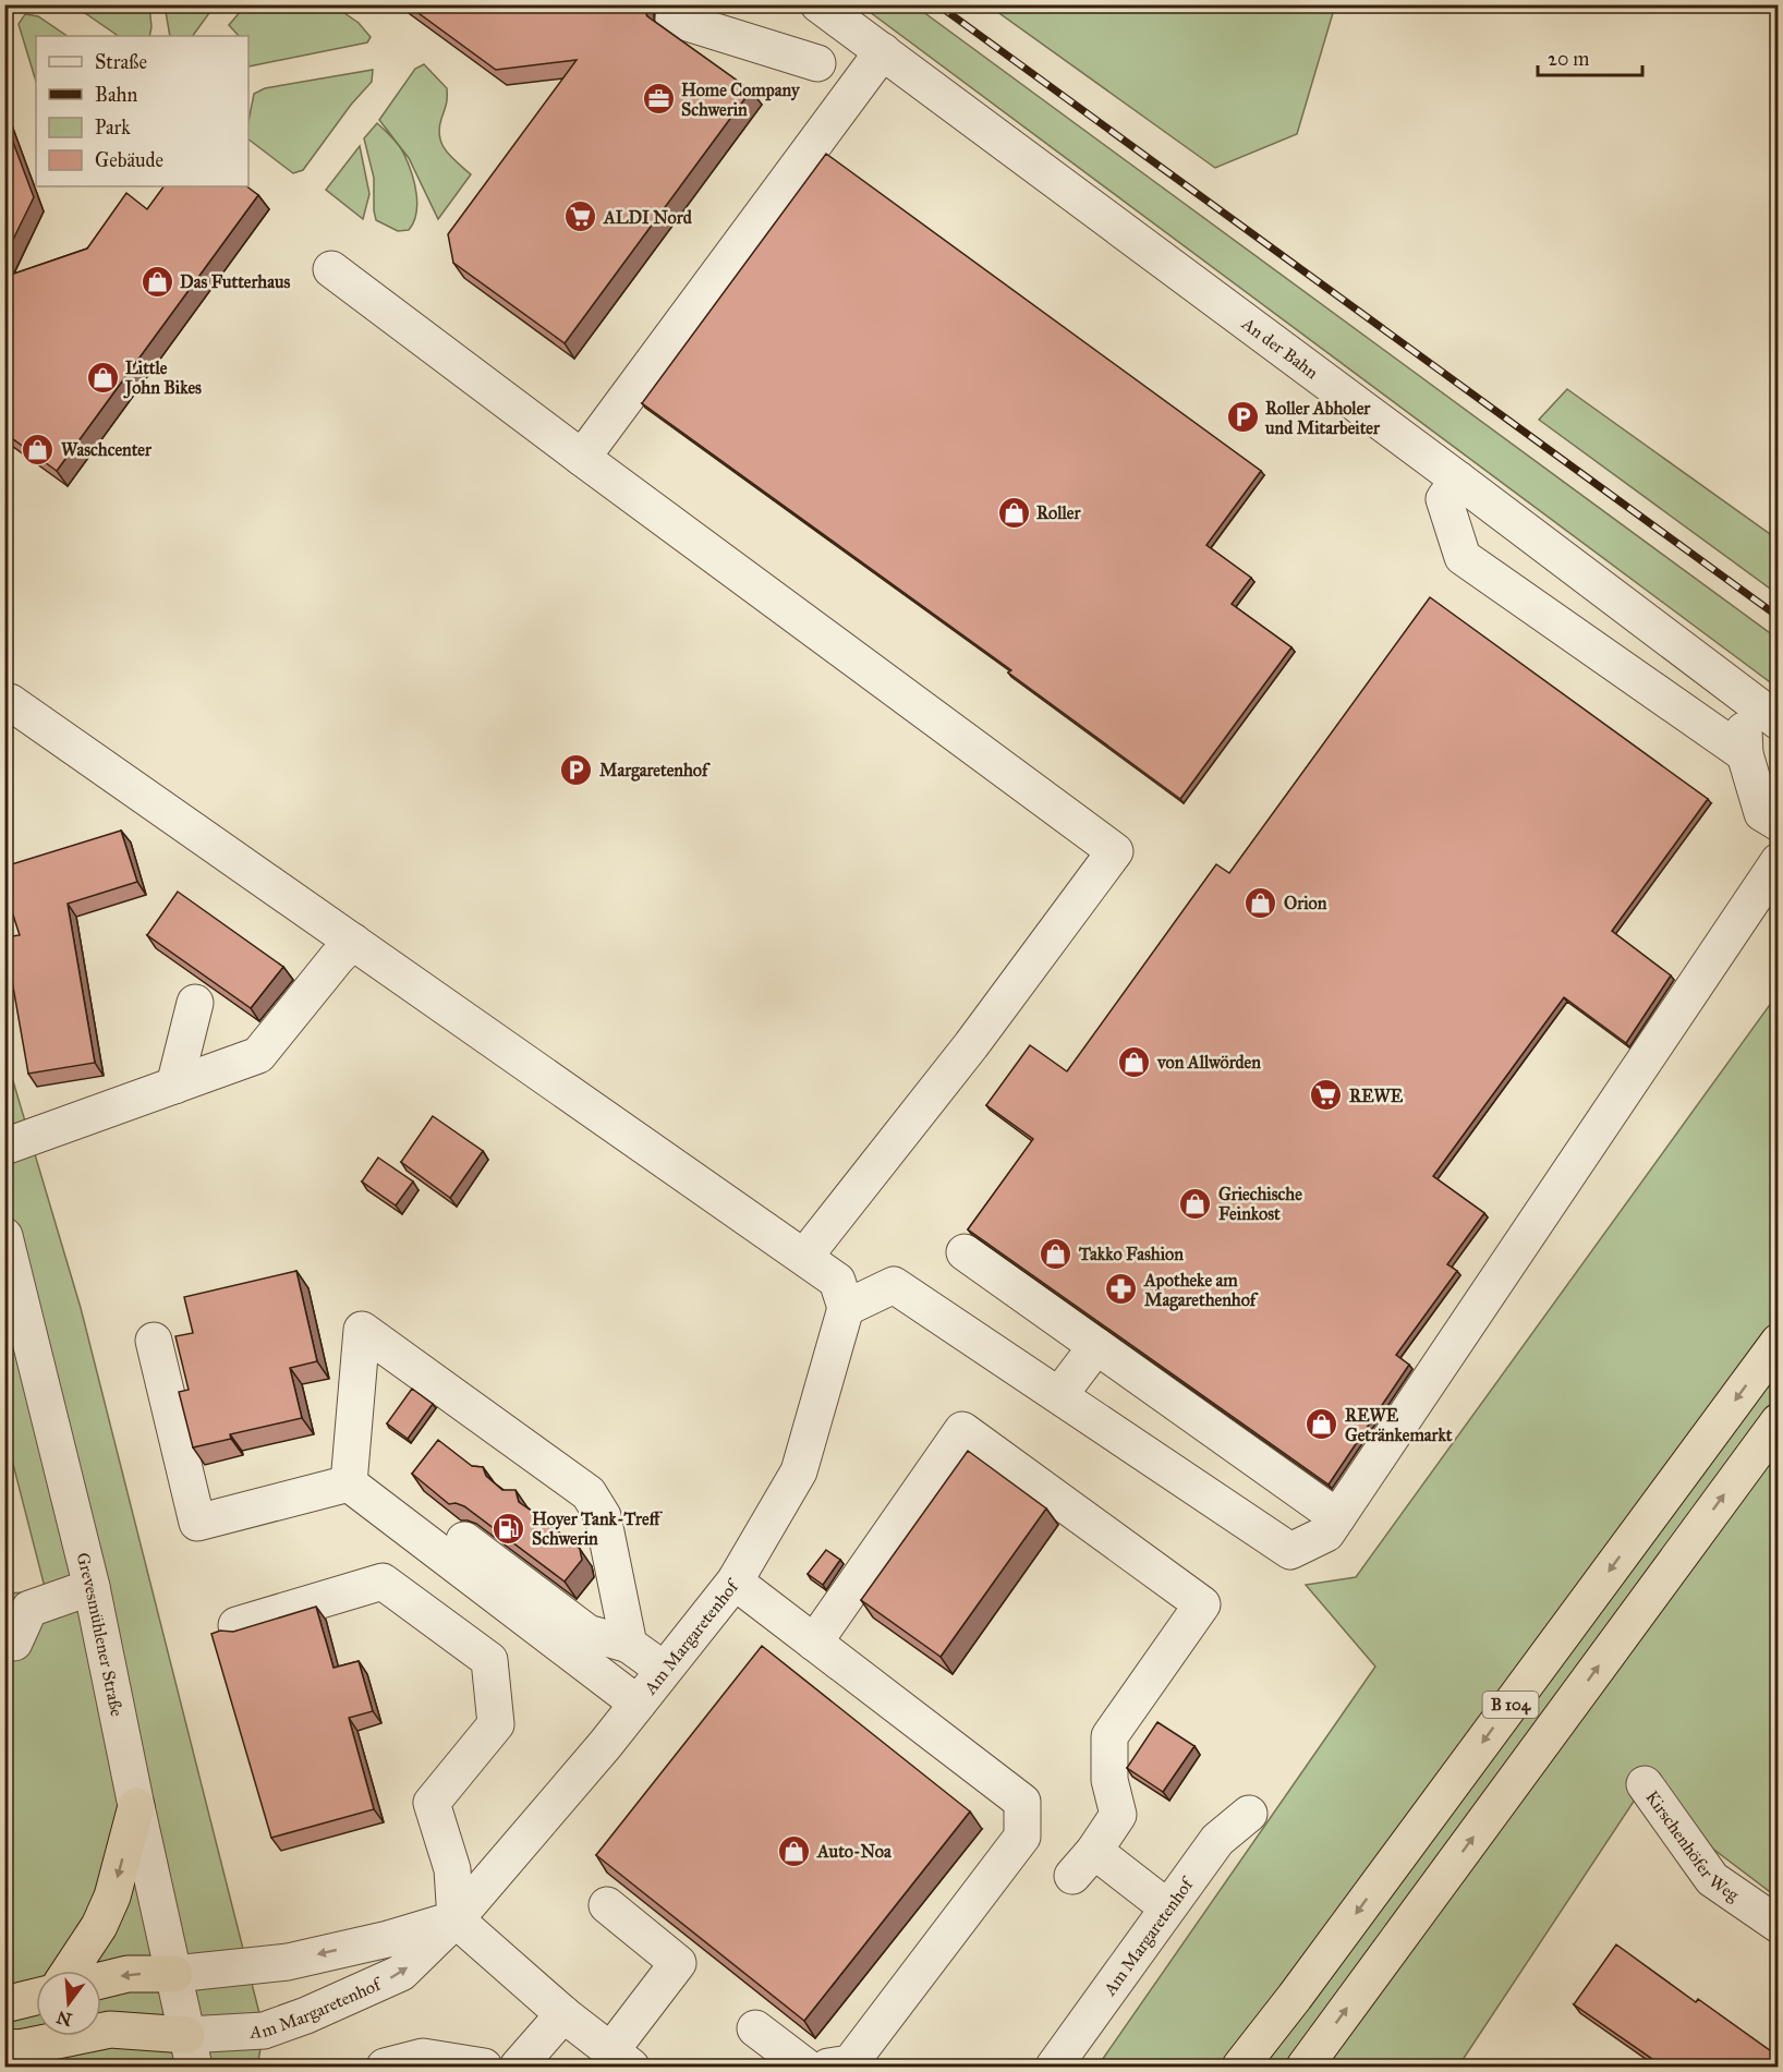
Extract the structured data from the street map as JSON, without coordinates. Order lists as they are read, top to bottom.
{
  "streets": {
    "highway": ["B 104"],
    "street": [
      "An der Bahn",
      "Grevesmühlener Straße",
      "Am Margaretenhof",
      "Kirschenhöfer Weg"
    ]
  },
  "crossings": [
    ["Grevesmühlener Straße", "Am Margaretenhof"]
  ],
  "places": {
    "office": ["Home Company Schwerin"],
    "supermarket": ["ALDI Nord", "REWE"],
    "shop": [
      "Das Futterhaus",
      "Little John Bikes",
      "Waschcenter",
      "Roller",
      "Orion",
      "von Allwörden",
      "Griechische Feinkost",
      "Takko Fashion",
      "REWE Getränkemarkt",
      "Auto-Noa"
    ],
    "parking": ["Roller Abholer und Mitarbeiter", "Margaretenhof"],
    "pharmacy": ["Apotheke am Magarethenhof"],
    "fuel station": ["Hoyer Tank-Treff Schwerin"]
  },
  "legend": [
    "Straße",
    "Bahn",
    "Park",
    "Gebäude"
  ],
  "scale_bar": "20 m",
  "north": "bottom"
}
